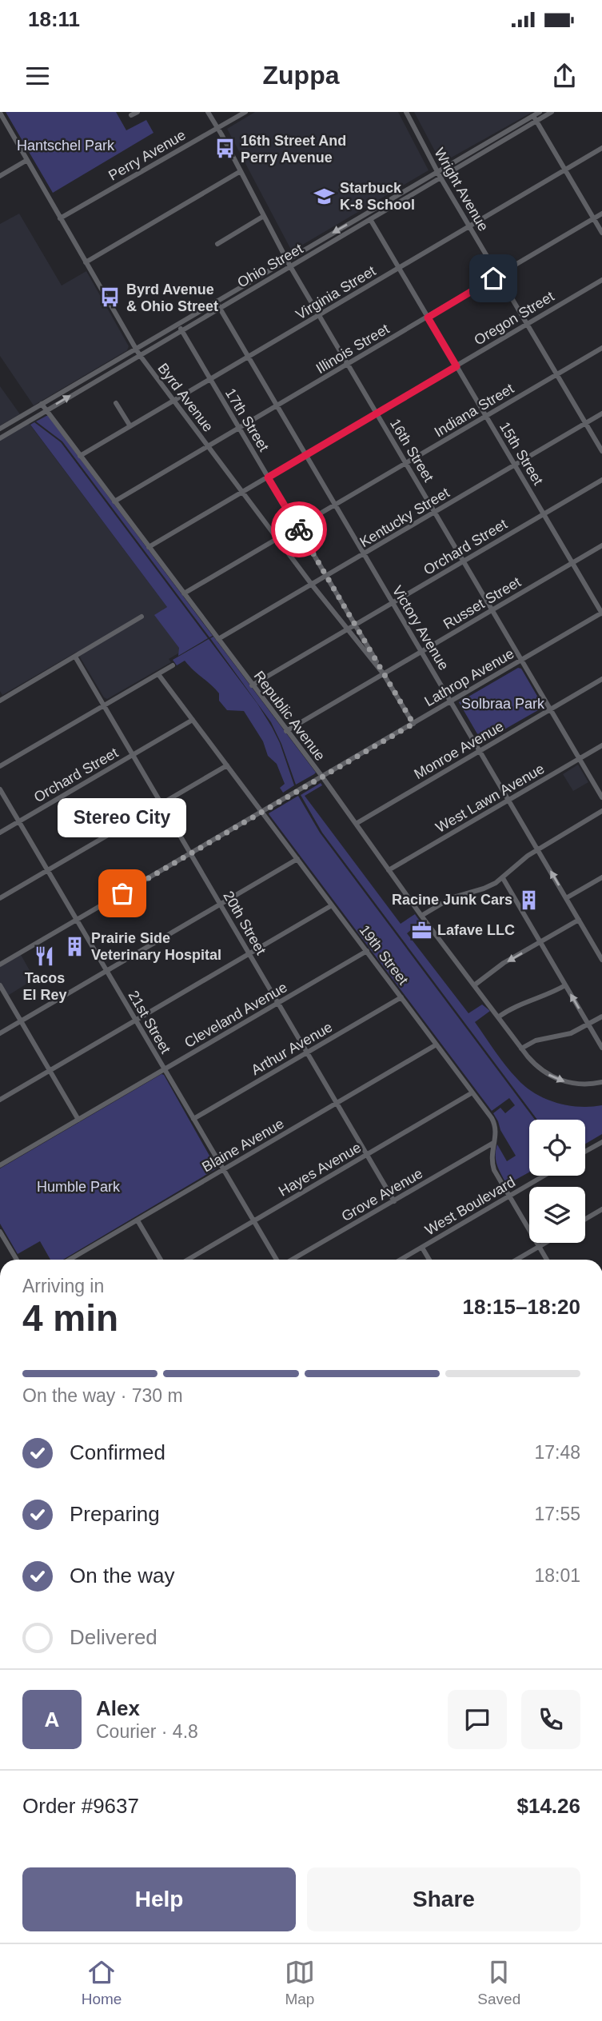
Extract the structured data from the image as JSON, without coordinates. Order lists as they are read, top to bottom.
{
  "streets": {
    "street": [
      "Perry Avenue",
      "Wright Avenue",
      "Ohio Street",
      "Virginia Street",
      "Oregon Street",
      "Illinois Street",
      "Byrd Avenue",
      "Indiana Street",
      "17th Street",
      "16th Street",
      "15th Street",
      "Kentucky Street",
      "Orchard Street",
      "Russet Street",
      "Victory Avenue",
      "Lathrop Avenue",
      "Republic Avenue",
      "Monroe Avenue",
      "West Lawn Avenue",
      "20th Street",
      "19th Street",
      "Cleveland Avenue",
      "21st Street",
      "Arthur Avenue",
      "Blaine Avenue",
      "Hayes Avenue",
      "Grove Avenue",
      "West Boulevard"
    ]
  },
  "crossings": [
    ["Perry Avenue", "Byrd Avenue"],
    ["Perry Avenue", "16th Street"],
    ["Wright Avenue", "Ohio Street"],
    ["Wright Avenue", "Virginia Street"],
    ["Wright Avenue", "Oregon Street"],
    ["Wright Avenue", "Illinois Street"],
    ["Wright Avenue", "Indiana Street"],
    ["Wright Avenue", "Kentucky Street"],
    ["Ohio Street", "Byrd Avenue"],
    ["Ohio Street", "17th Street"],
    ["Ohio Street", "16th Street"],
    ["Ohio Street", "15th Street"],
    ["Ohio Street", "Victory Avenue"],
    ["Ohio Street", "Republic Avenue"],
    ["Virginia Street", "Byrd Avenue"],
    ["Virginia Street", "17th Street"],
    ["Virginia Street", "16th Street"],
    ["Virginia Street", "15th Street"],
    ["Virginia Street", "Victory Avenue"],
    ["Virginia Street", "Republic Avenue"],
    ["Oregon Street", "Byrd Avenue"],
    ["Oregon Street", "17th Street"],
    ["Oregon Street", "16th Street"],
    ["Oregon Street", "15th Street"],
    ["Oregon Street", "Victory Avenue"],
    ["Oregon Street", "Republic Avenue"],
    ["Illinois Street", "Byrd Avenue"],
    ["Illinois Street", "17th Street"],
    ["Illinois Street", "16th Street"],
    ["Illinois Street", "15th Street"],
    ["Illinois Street", "Victory Avenue"],
    ["Illinois Street", "Republic Avenue"],
    ["Byrd Avenue", "Indiana Street"],
    ["Byrd Avenue", "17th Street"],
    ["Byrd Avenue", "Kentucky Street"],
    ["Byrd Avenue", "Orchard Street"],
    ["Byrd Avenue", "Russet Street"],
    ["Indiana Street", "17th Street"],
    ["Indiana Street", "16th Street"],
    ["Indiana Street", "15th Street"],
    ["Indiana Street", "Victory Avenue"],
    ["Indiana Street", "Republic Avenue"],
    ["17th Street", "Kentucky Street"],
    ["17th Street", "Orchard Street"],
    ["17th Street", "Russet Street"],
    ["17th Street", "Lathrop Avenue"],
    ["16th Street", "Kentucky Street"],
    ["16th Street", "Orchard Street"],
    ["16th Street", "Russet Street"],
    ["16th Street", "Lathrop Avenue"],
    ["16th Street", "Monroe Avenue"],
    ["16th Street", "West Lawn Avenue"],
    ["15th Street", "Kentucky Street"],
    ["15th Street", "Orchard Street"],
    ["15th Street", "Russet Street"],
    ["15th Street", "Lathrop Avenue"],
    ["Kentucky Street", "Victory Avenue"],
    ["Kentucky Street", "Republic Avenue"],
    ["Orchard Street", "Victory Avenue"],
    ["Orchard Street", "Republic Avenue"],
    ["Orchard Street", "20th Street"],
    ["Orchard Street", "19th Street"],
    ["Orchard Street", "21st Street"],
    ["Russet Street", "Victory Avenue"],
    ["Russet Street", "Republic Avenue"],
    ["Victory Avenue", "Lathrop Avenue"],
    ["Victory Avenue", "Monroe Avenue"],
    ["Victory Avenue", "West Lawn Avenue"],
    ["Lathrop Avenue", "Republic Avenue"],
    ["Lathrop Avenue", "20th Street"],
    ["Lathrop Avenue", "19th Street"],
    ["Lathrop Avenue", "21st Street"],
    ["Republic Avenue", "Monroe Avenue"],
    ["Republic Avenue", "West Lawn Avenue"],
    ["20th Street", "Cleveland Avenue"],
    ["20th Street", "Arthur Avenue"],
    ["20th Street", "Blaine Avenue"],
    ["20th Street", "Hayes Avenue"],
    ["20th Street", "Grove Avenue"],
    ["19th Street", "Cleveland Avenue"],
    ["19th Street", "Arthur Avenue"],
    ["19th Street", "Blaine Avenue"],
    ["19th Street", "Hayes Avenue"],
    ["19th Street", "Grove Avenue"],
    ["19th Street", "West Boulevard"],
    ["Cleveland Avenue", "21st Street"],
    ["21st Street", "Arthur Avenue"],
    ["21st Street", "Blaine Avenue"],
    ["21st Street", "Hayes Avenue"]
  ],
  "parks": ["Hantschel Park", "Solbraa Park", "Humble Park"],
  "places": {
    "bus stop": ["16th Street And Perry Avenue", "Byrd Avenue & Ohio Street"],
    "school or university": ["Starbuck K-8 School"],
    "other": ["Stereo City"],
    "building": ["Racine Junk Cars", "Prairie Side Veterinary Hospital"],
    "office": ["Lafave LLC"],
    "restaurant": ["Tacos El Rey"]
  },
  "page": {
    "status": "18:11",
    "header": "Zuppa",
    "bubble": "Stereo City",
    "heading": ["4 min", "Arriving in", "18:15–18:20"],
    "panel": [
      "Alex",
      "Courier · 4.8",
      "Order #9637",
      "$14.26"
    ],
    "bar": "On the way · 730 m",
    "list": [
      ["Confirmed", "17:48"],
      ["Preparing", "17:55"],
      ["On the way", "18:01"],
      "Delivered"
    ],
    "round": "A",
    "buttons": ["Help", "Share"],
    "tabs": ["Home", "Map", "Saved"]
  }
}
